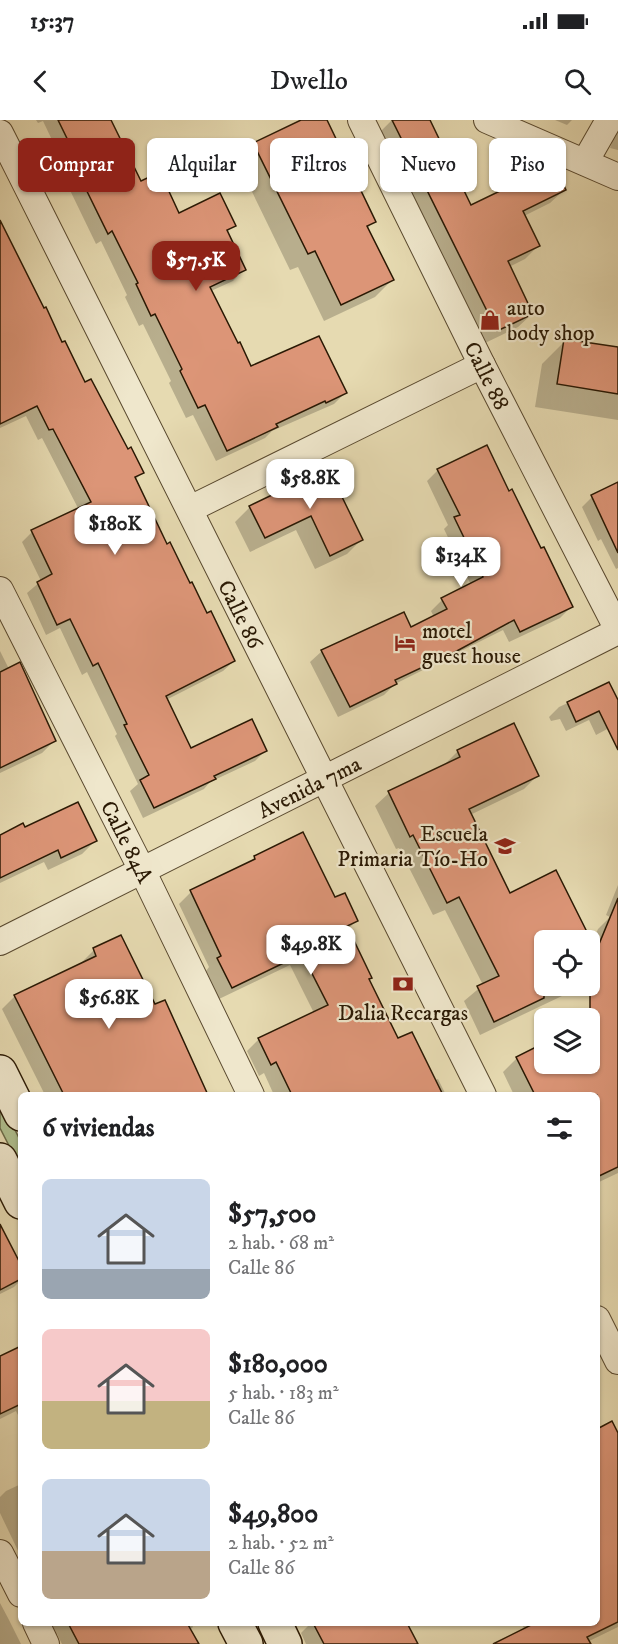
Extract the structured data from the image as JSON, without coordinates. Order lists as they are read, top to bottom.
{
  "streets": {
    "street": [
      "Calle 88",
      "Calle 86",
      "Avenida 7ma",
      "Calle 84A"
    ]
  },
  "crossings": [
    ["Calle 88", "Avenida 7ma"],
    ["Calle 86", "Avenida 7ma"],
    ["Avenida 7ma", "Calle 84A"]
  ],
  "places": {
    "shop": ["auto body shop"],
    "hotel": ["motel guest house"],
    "school or university": ["Escuela Primaria Tío-Ho"],
    "bank": ["Dalia Recargas"]
  },
  "page": {
    "status": "15:37",
    "header": "Dwello",
    "chip": [
      "Comprar",
      "Alquilar",
      "Filtros",
      "Nuevo",
      "Piso"
    ],
    "price": [
      "$57.5K",
      "$58.8K",
      "$180K",
      "$134K",
      "$49.8K",
      "$56.8K"
    ],
    "heading": "6 viviendas",
    "list": [
      {
        "name": "$57,500",
        "note": "2 hab. · 68 m² · Calle 86"
      },
      {
        "name": "$180,000",
        "note": "5 hab. · 183 m² · Calle 86"
      },
      {
        "name": "$49,800",
        "note": "2 hab. · 52 m² · Calle 86"
      }
    ]
  }
}
